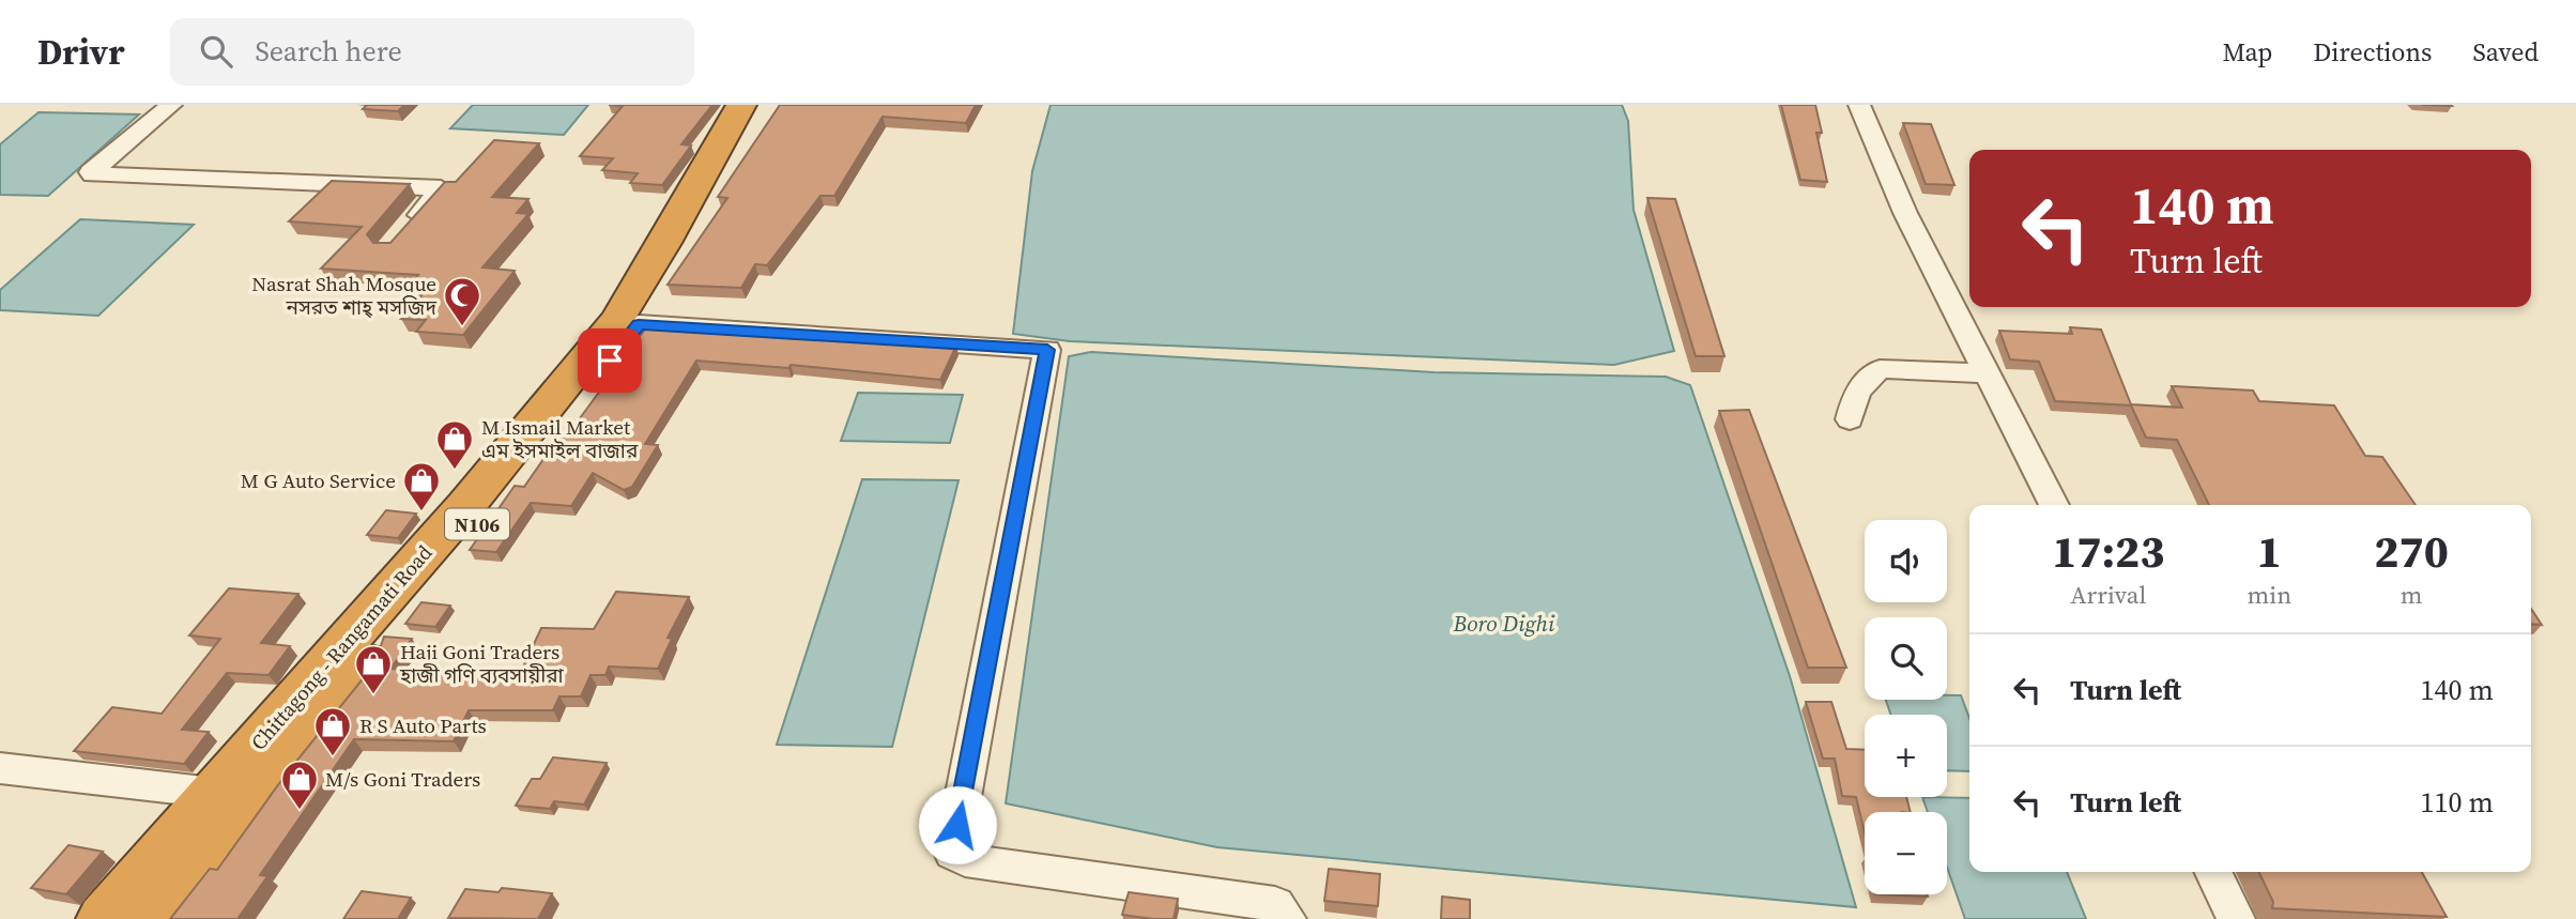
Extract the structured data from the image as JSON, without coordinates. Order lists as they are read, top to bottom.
{
  "streets": {
    "highway": ["N106", "Chittagong - Rangamati Road"]
  },
  "water": ["Boro Dighi"],
  "places": {
    "mosque": ["Nasrat Shah Mosque নসরত শাহ্‌ মসজিদ"],
    "shop": [
      "M Ismail Market এম ইসমাইল বাজার",
      "M G Auto Service",
      "Haji Goni Traders হাজী গণি ব্যবসায়ীরা",
      "R S Auto Parts",
      "M/s Goni Traders"
    ]
  },
  "page": {
    "header": "Drivr",
    "search": "Search here",
    "nav": ["Map", "Directions", "Saved"],
    "turn": ["140 m", "Turn left"],
    "eta": [
      "17:23",
      "Arrival",
      "1",
      "min",
      "270",
      "m"
    ],
    "map_buttons": ["+", "−"],
    "list": [
      {
        "name": "Turn left",
        "value": "140 m"
      },
      {
        "name": "Turn left",
        "value": "110 m"
      }
    ]
  }
}
